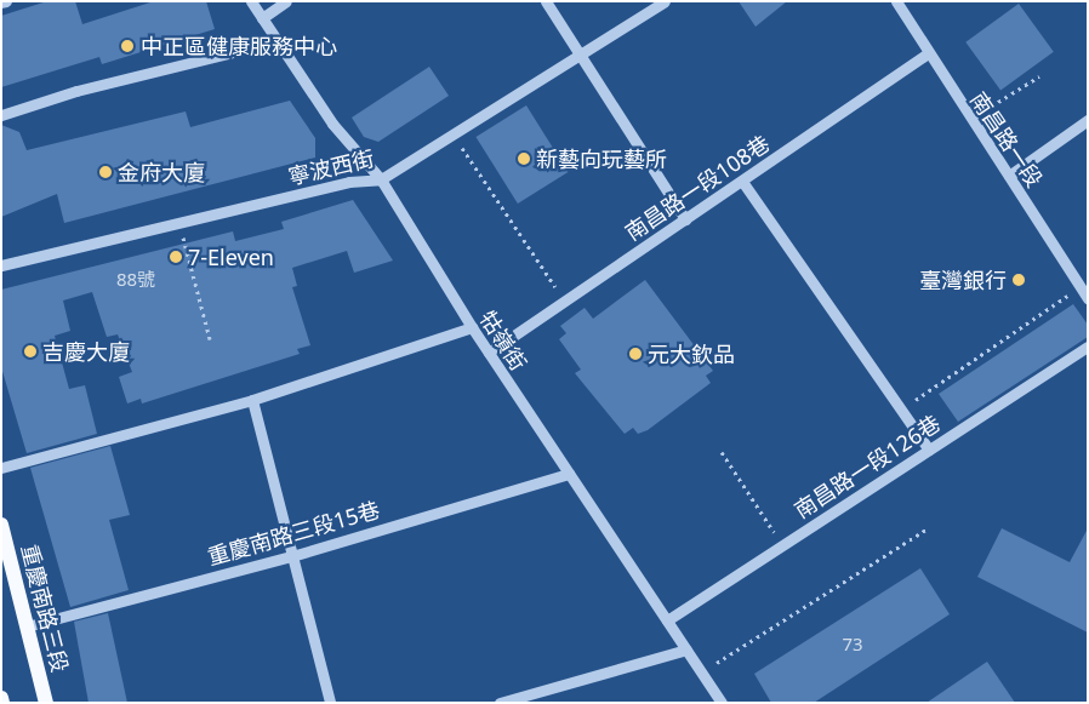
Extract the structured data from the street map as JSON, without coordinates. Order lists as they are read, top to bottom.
{
  "streets": {
    "main road": ["重慶南路三段"],
    "street": [
      "南昌路一段",
      "寧波西街",
      "南昌路一段108巷",
      "牯嶺街",
      "南昌路一段126巷",
      "重慶南路三段15巷"
    ]
  },
  "crossings": [
    ["南昌路一段", "南昌路一段108巷"],
    ["寧波西街", "牯嶺街"],
    ["南昌路一段108巷", "牯嶺街"],
    ["牯嶺街", "南昌路一段126巷"],
    ["牯嶺街", "重慶南路三段15巷"],
    ["重慶南路三段15巷", "重慶南路三段"]
  ],
  "places": [
    "中正區健康服務中心",
    "新藝向玩藝所",
    "金府大廈",
    "7-Eleven",
    "臺灣銀行",
    "吉慶大廈",
    "元大欽品"
  ],
  "house_numbers": ["88號", "73"]
}
